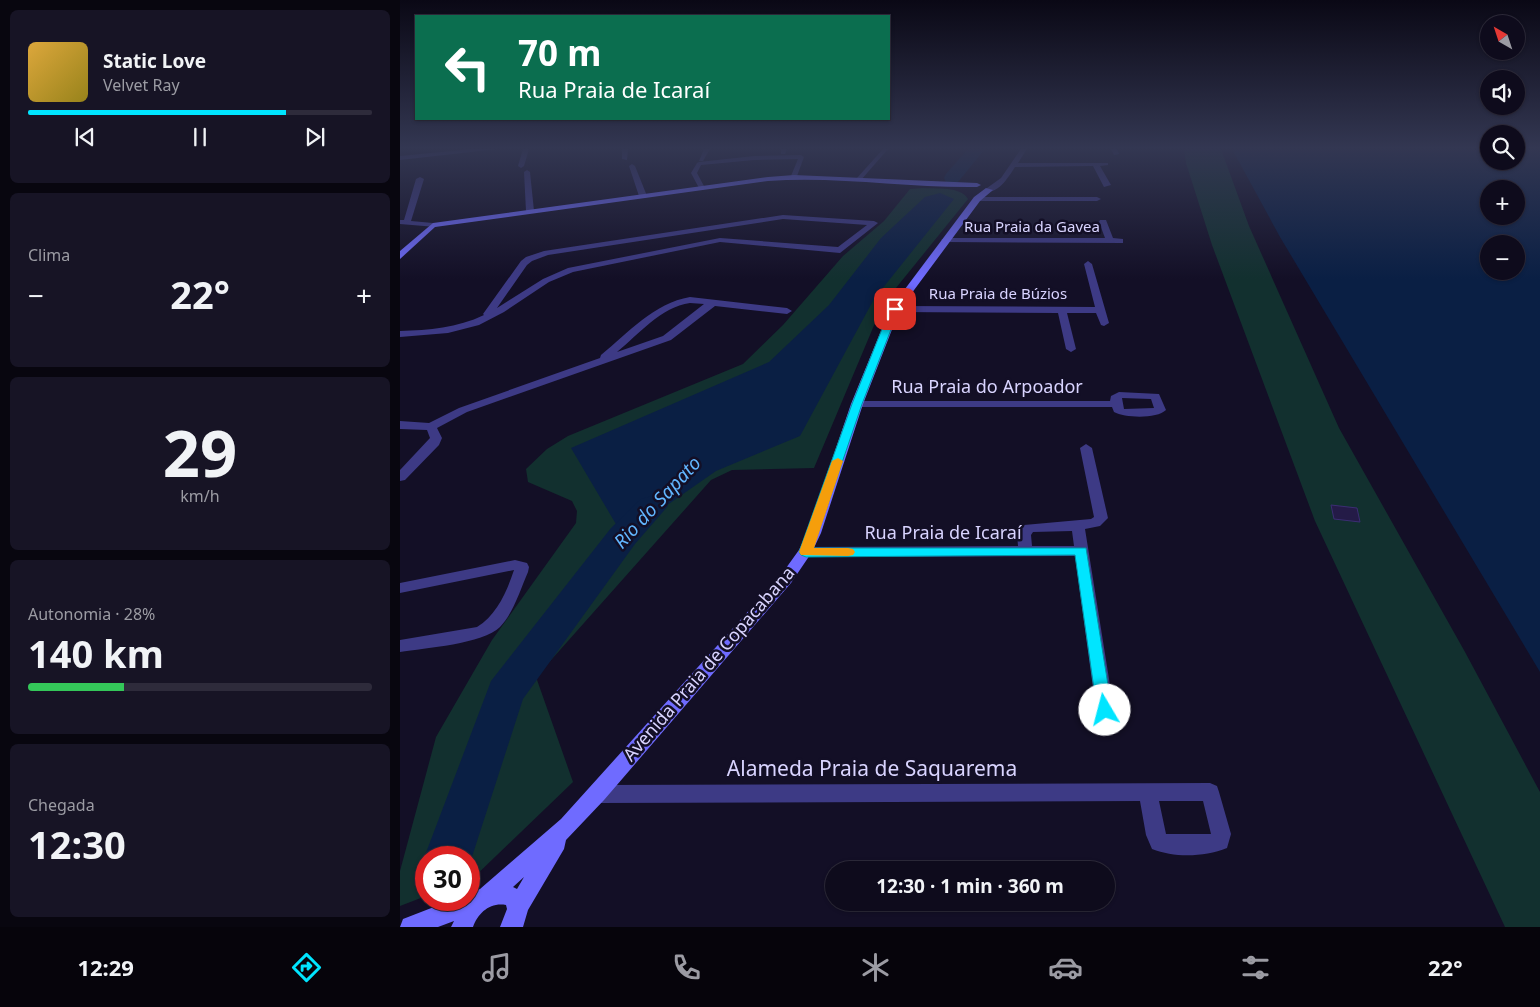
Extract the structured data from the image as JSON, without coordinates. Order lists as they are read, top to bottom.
{
  "streets": {
    "street": [
      "Rua Praia da Gavea",
      "Rua Praia de Búzios",
      "Rua Praia do Arpoador",
      "Rua Praia de Icaraí",
      "Avenida Praia de Copacabana",
      "Alameda Praia de Saquarema"
    ]
  },
  "crossings": [
    ["Rua Praia da Gavea", "Avenida Praia de Copacabana"],
    ["Rua Praia de Búzios", "Avenida Praia de Copacabana"],
    ["Rua Praia do Arpoador", "Avenida Praia de Copacabana"],
    ["Rua Praia de Icaraí", "Avenida Praia de Copacabana"],
    ["Avenida Praia de Copacabana", "Alameda Praia de Saquarema"]
  ],
  "water": ["Rio do Sapato"],
  "north": "top left",
  "page": {
    "map_buttons": ["+", "−"],
    "turn": ["70 m", "Rua Praia de Icaraí"],
    "song": ["Static Love", "Velvet Ray"],
    "tile": [
      "Clima",
      ["29", "km/h"],
      ["Autonomia · 28%", "140 km"],
      ["Chegada", "12:30"]
    ],
    "heat": ["−", "22°", "+"],
    "limit": "30",
    "trip": "12:30 · 1 min · 360 m",
    "tabs": ["12:29", "22°"]
  }
}
